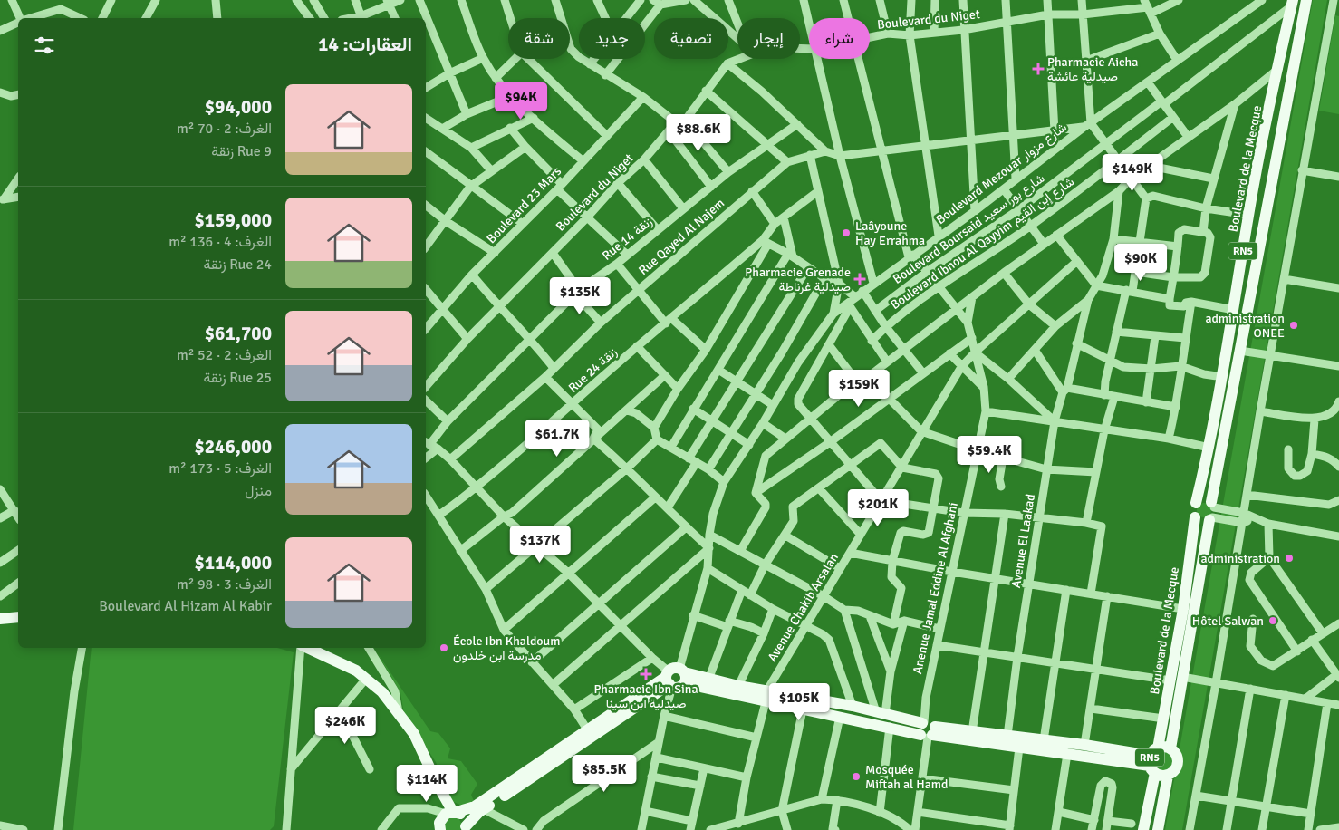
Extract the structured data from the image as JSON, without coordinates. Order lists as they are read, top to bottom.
{
  "streets": {
    "main road": ["Boulevard de la Mecque", "RN5"],
    "street": [
      "Boulevard du Niget",
      "Boulevard Mezouar شارع مزوار",
      "Boulevard 23 Mars",
      "Boulevard Boursaid شارع بور سعيد",
      "Rue Qayed Al Najem",
      "Rue 14 زنقة",
      "Boulevard Ibnou Al Qayyim شارع إبن القيم",
      "Rue 24 زنقة",
      "Avenue El Laakad",
      "Anenue Jamal Eddine Al Afghani",
      "Avenue Chakib Arsalan"
    ]
  },
  "crossings": [
    ["Boulevard de la Mecque", "Boulevard Boursaid شارع بور سعيد"],
    ["Boulevard de la Mecque", "RN5"],
    ["Anenue Jamal Eddine Al Afghani", "Avenue Chakib Arsalan"]
  ],
  "places": {
    "health": ["Pharmacie Aicha صيدلية عائشة", "Pharmacie Grenade صيدلية غرناطة", "Pharmacie Ibn Sina صيدلية ابن سينا"],
    "other": [
      "Laâyoune Hay Errahma",
      "administration ONEE",
      "administration",
      "Hôtel Salwan",
      "École Ibn Khaldoum مدرسة ابن خلدون",
      "Mosquée Miftah al Hamd"
    ]
  },
  "page": {
    "chip": [
      "شراء",
      "إيجار",
      "تصفية",
      "جديد",
      "شقة"
    ],
    "heading": "العقارات: 14",
    "list": [
      {
        "name": "$94,000",
        "note": "الغرف: 2 · 70 m² · Rue 9 زنقة"
      },
      {
        "name": "$159,000",
        "note": "الغرف: 4 · 136 m² · Rue 24 زنقة"
      },
      {
        "name": "$61,700",
        "note": "الغرف: 2 · 52 m² · Rue 25 زنقة"
      },
      {
        "name": "$246,000",
        "note": "الغرف: 5 · 173 m² · منزل"
      },
      {
        "name": "$114,000",
        "note": "الغرف: 3 · 98 m² · Boulevard Al Hizam Al Kabir"
      }
    ],
    "price": [
      "$94K",
      "$88.6K",
      "$149K",
      "$90K",
      "$135K",
      "$159K",
      "$61.7K",
      "$59.4K",
      "$201K",
      "$137K",
      "$105K",
      "$246K",
      "$85.5K",
      "$114K"
    ]
  }
}
